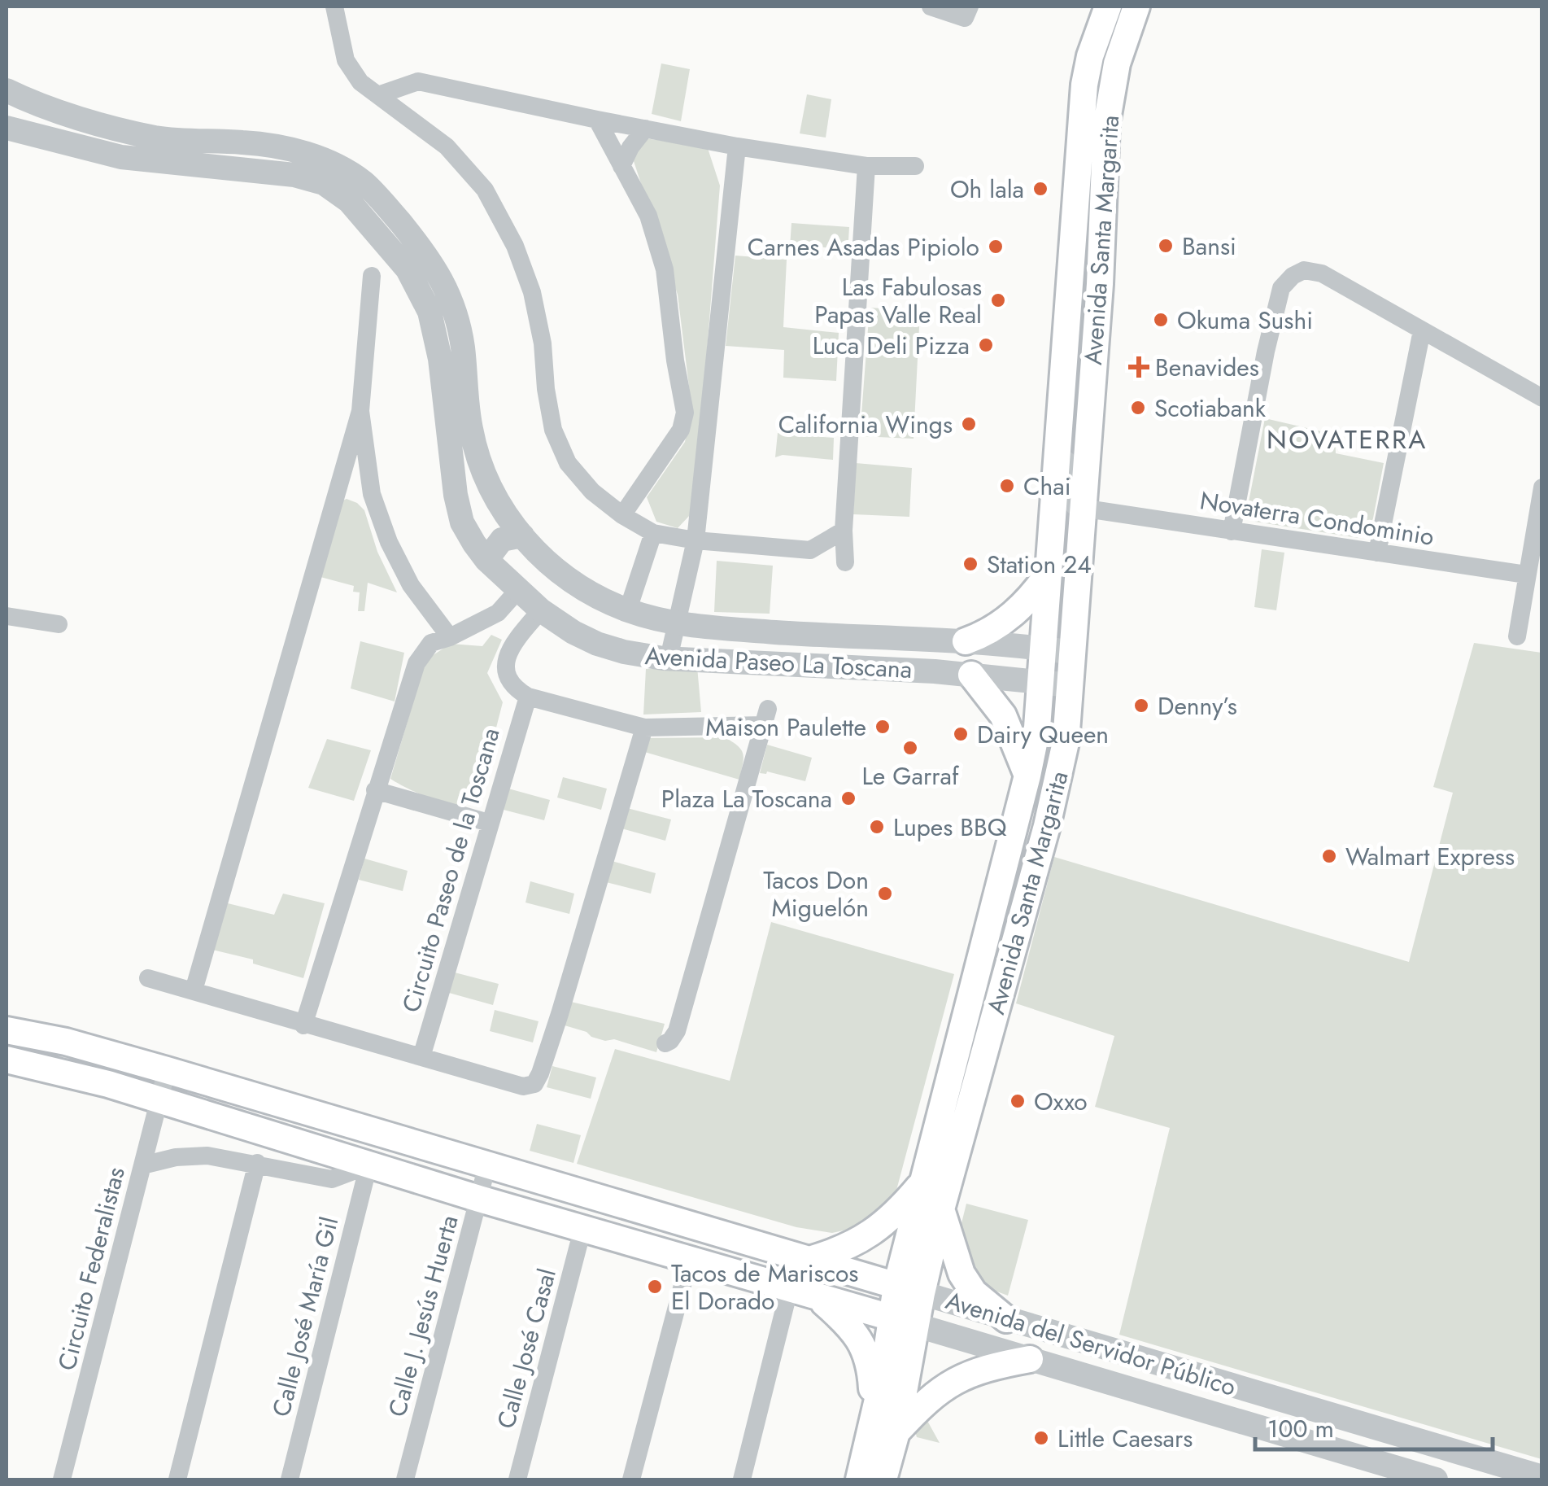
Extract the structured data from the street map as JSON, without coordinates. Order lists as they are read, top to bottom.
{
  "streets": {
    "main road": ["Avenida Santa Margarita"],
    "street": [
      "Novaterra Condominio",
      "Avenida Paseo La Toscana",
      "Circuito Paseo de la Toscana",
      "Circuito Federalistas",
      "Calle J. Jesús Huerta",
      "Calle José María Gil",
      "Avenida del Servidor Público",
      "Calle José Casal"
    ]
  },
  "crossings": [
    ["Avenida Santa Margarita", "Novaterra Condominio"],
    ["Avenida Santa Margarita", "Avenida Paseo La Toscana"],
    ["Avenida Santa Margarita", "Avenida del Servidor Público"]
  ],
  "districts": ["NOVATERRA"],
  "places": {
    "other": [
      "Oh lala",
      "Bansi",
      "Carnes Asadas Pipiolo",
      "Las Fabulosas Papas Valle Real",
      "Okuma Sushi",
      "Luca Deli Pizza",
      "Scotiabank",
      "California Wings",
      "Chai",
      "Station 24",
      "Denny’s",
      "Maison Paulette",
      "Dairy Queen",
      "Le Garraf",
      "Plaza La Toscana",
      "Lupes BBQ",
      "Walmart Express",
      "Tacos Don Miguelón",
      "Oxxo",
      "Tacos de Mariscos El Dorado",
      "Little Caesars"
    ],
    "health": ["Benavides"]
  },
  "scale_bar": "100 m"
}
